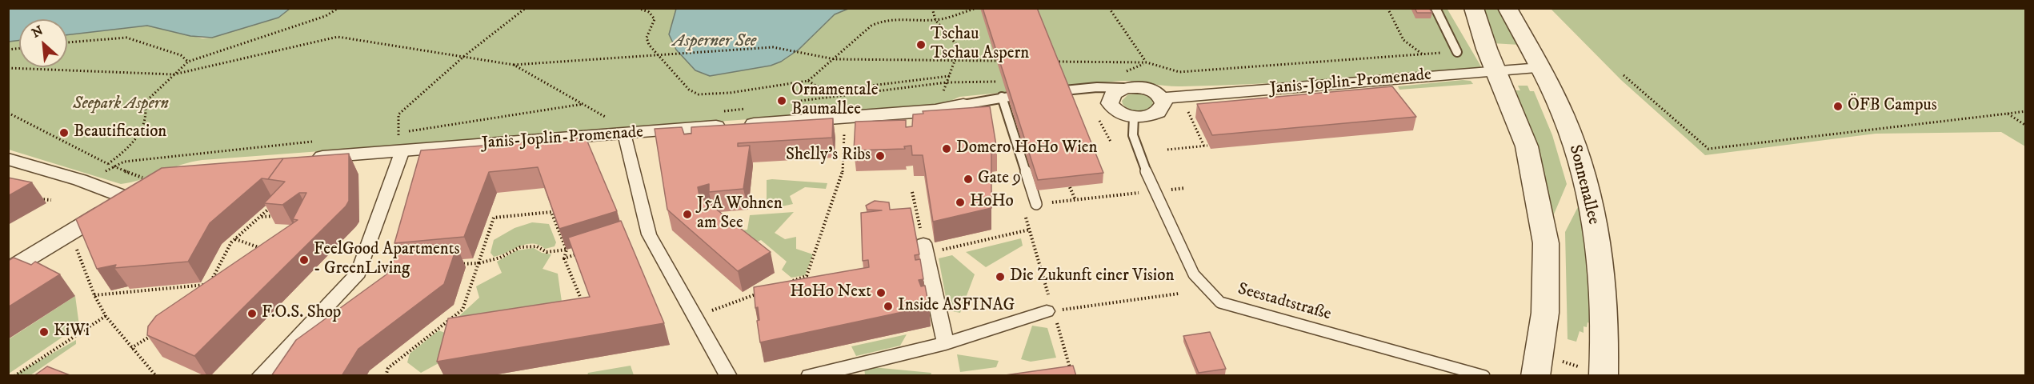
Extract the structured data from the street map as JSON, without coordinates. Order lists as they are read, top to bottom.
{
  "streets": {
    "street": ["Janis-Joplin-Promenade", "Sonnenallee"],
    "lane": ["Seestadtstraße"]
  },
  "crossings": [
    ["Janis-Joplin-Promenade", "Sonnenallee"],
    ["Janis-Joplin-Promenade", "Seestadtstraße"]
  ],
  "water": ["Asperner See"],
  "parks": ["Seepark Aspern"],
  "places": [
    "Tschau Tschau Aspern",
    "Ornamentale Baumallee",
    "ÖFB Campus",
    "Beautification",
    "Domero HoHo Wien",
    "Shelly's Ribs",
    "Gate 9",
    "HoHo",
    "J5A Wohnen am See",
    "FeelGood Apartments - GreenLiving",
    "Die Zukunft einer Vision",
    "HoHo Next",
    "Inside ASFINAG",
    "F.O.S. Shop",
    "KiWi"
  ],
  "north": "top left"
}
